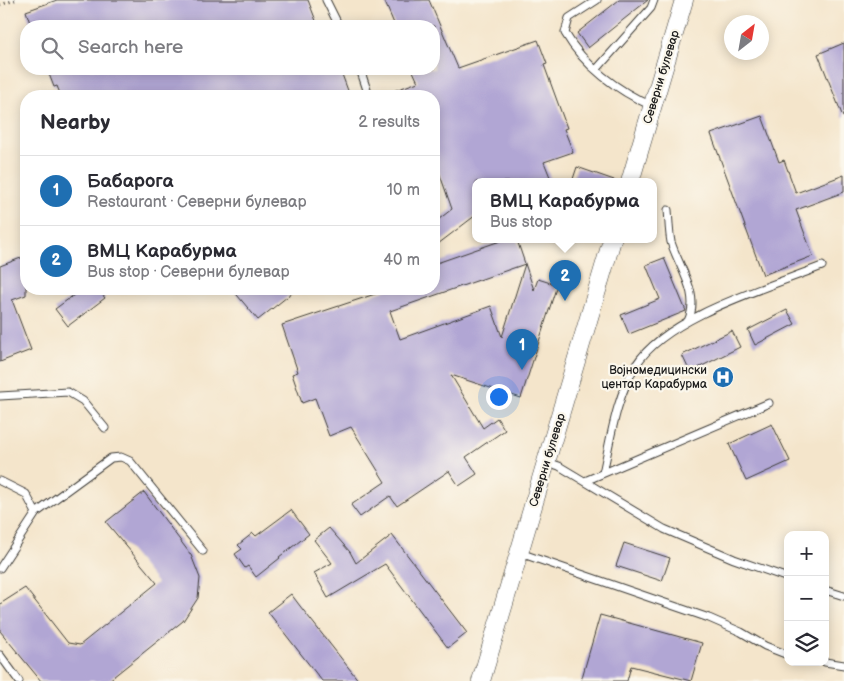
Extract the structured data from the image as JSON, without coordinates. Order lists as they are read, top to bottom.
{
  "streets": {
    "street": ["Северни булевар"]
  },
  "places": {
    "hospital": ["Војномедицински центар Карабурма"]
  },
  "north": "top right",
  "page": {
    "search": "Search here",
    "heading": ["Nearby", "2 results"],
    "list": [
      {
        "mark": "1",
        "name": "Бабарога",
        "note": "Restaurant · Северни булевар",
        "value": "10 m"
      },
      {
        "mark": "2",
        "name": "ВМЦ Карабурма",
        "note": "Bus stop · Северни булевар",
        "value": "40 m"
      }
    ],
    "popup": ["ВМЦ Карабурма", "Bus stop"],
    "pins": ["2", "1"],
    "map_buttons": ["+", "−"]
  }
}
